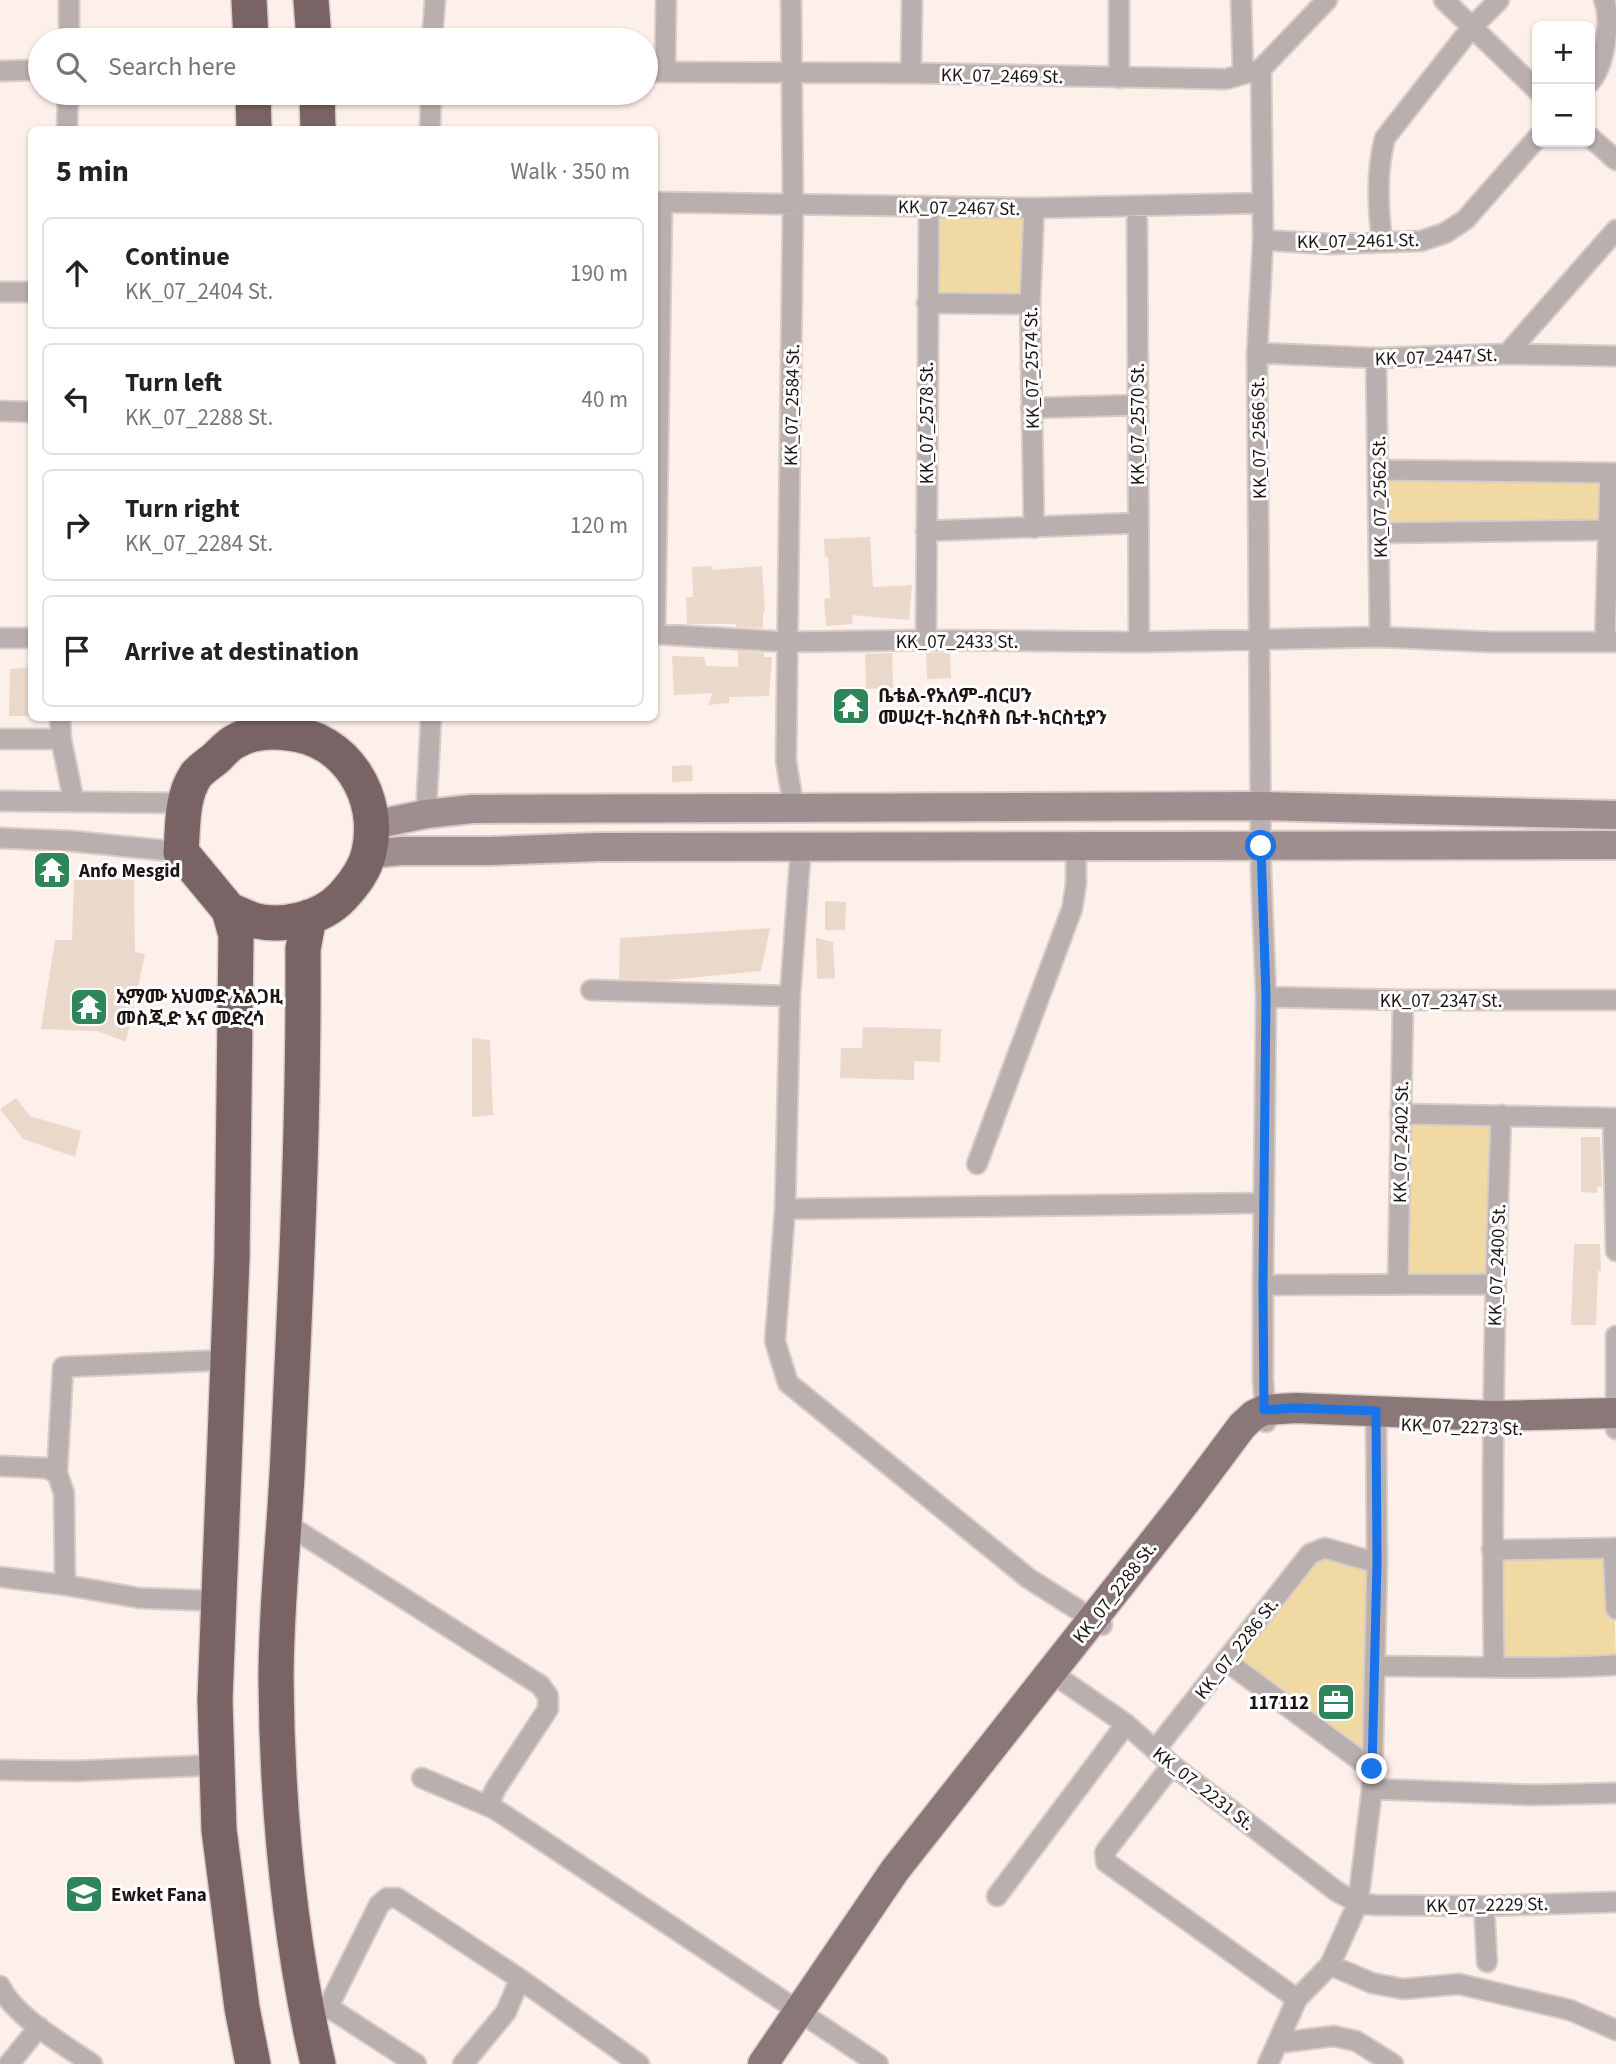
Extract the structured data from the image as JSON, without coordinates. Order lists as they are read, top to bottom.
{
  "streets": {
    "main road": ["KK_07_2273 St.", "KK_07_2288 St."],
    "street": [
      "KK_07_2469 St.",
      "KK_07_2467 St.",
      "KK_07_2461 St.",
      "KK_07_2447 St.",
      "KK_07_2574 St.",
      "KK_07_2584 St.",
      "KK_07_2578 St.",
      "KK_07_2570 St.",
      "KK_07_2566 St.",
      "KK_07_2562 St.",
      "KK_07_2433 St.",
      "KK_07_2347 St.",
      "KK_07_2402 St.",
      "KK_07_2400 St.",
      "KK_07_2286 St.",
      "KK_07_2231 St.",
      "KK_07_2229 St."
    ]
  },
  "crossings": [
    ["KK_07_2469 St.", "KK_07_2584 St."],
    ["KK_07_2469 St.", "KK_07_2566 St."],
    ["KK_07_2467 St.", "KK_07_2574 St."],
    ["KK_07_2467 St.", "KK_07_2584 St."],
    ["KK_07_2467 St.", "KK_07_2578 St."],
    ["KK_07_2467 St.", "KK_07_2570 St."],
    ["KK_07_2467 St.", "KK_07_2566 St."],
    ["KK_07_2461 St.", "KK_07_2566 St."],
    ["KK_07_2447 St.", "KK_07_2566 St."],
    ["KK_07_2447 St.", "KK_07_2562 St."],
    ["KK_07_2584 St.", "KK_07_2433 St."],
    ["KK_07_2578 St.", "KK_07_2433 St."],
    ["KK_07_2570 St.", "KK_07_2433 St."],
    ["KK_07_2566 St.", "KK_07_2433 St."],
    ["KK_07_2566 St.", "KK_07_2347 St."],
    ["KK_07_2566 St.", "KK_07_2273 St."],
    ["KK_07_2566 St.", "KK_07_2288 St."],
    ["KK_07_2562 St.", "KK_07_2433 St."],
    ["KK_07_2347 St.", "KK_07_2402 St."],
    ["KK_07_2400 St.", "KK_07_2273 St."],
    ["KK_07_2273 St.", "KK_07_2288 St."],
    ["KK_07_2288 St.", "KK_07_2231 St."],
    ["KK_07_2286 St.", "KK_07_2231 St."],
    ["KK_07_2231 St.", "KK_07_2229 St."]
  ],
  "places": {
    "temple": ["ቤቴል-የአለም-ብርሀን መሠረተ-ክረስቶስ ቤተ-ክርስቲያን", "Anfo Mesgid", "ኢማሙ አህመድ አልጋዚ መስጂድ እና መድረሳ"],
    "office": ["117112"],
    "school or university": ["Ewket Fana"]
  },
  "page": {
    "map_buttons": ["+", "−"],
    "search": "Search here",
    "heading": ["5 min", "Walk · 350 m"],
    "list": [
      ["Continue", "KK_07_2404 St.", "190 m"],
      ["Turn left", "KK_07_2288 St.", "40 m"],
      ["Turn right", "KK_07_2284 St.", "120 m"],
      "Arrive at destination"
    ]
  }
}
